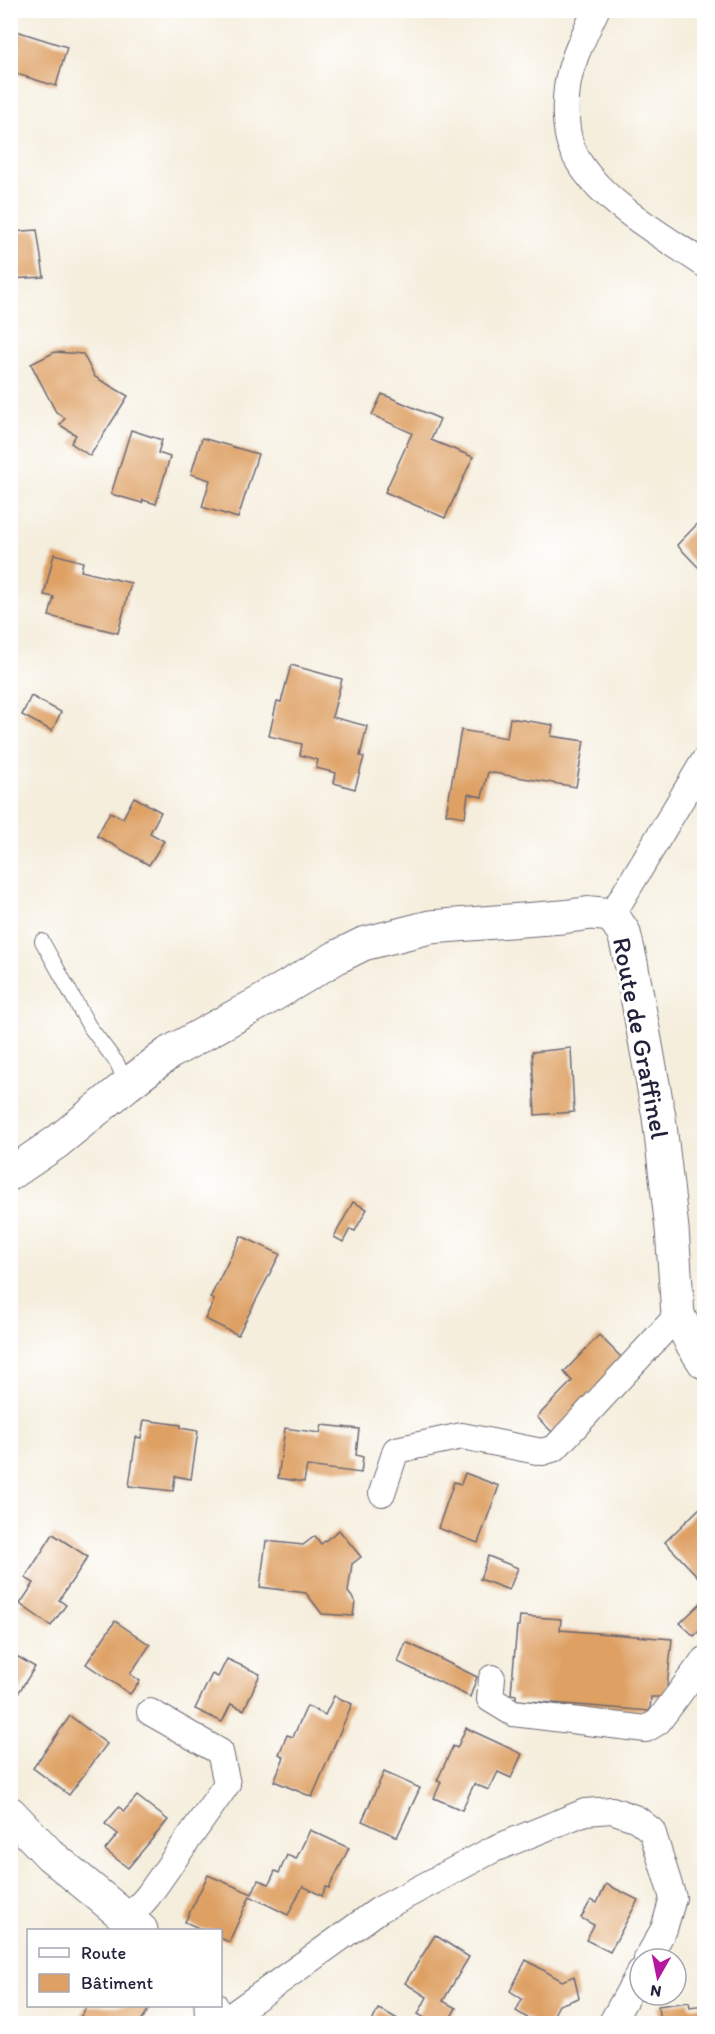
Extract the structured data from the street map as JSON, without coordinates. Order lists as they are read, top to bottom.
{
  "streets": {
    "street": ["Route de Graffinel"]
  },
  "legend": ["Route", "Bâtiment"],
  "north": "bottom"
}
